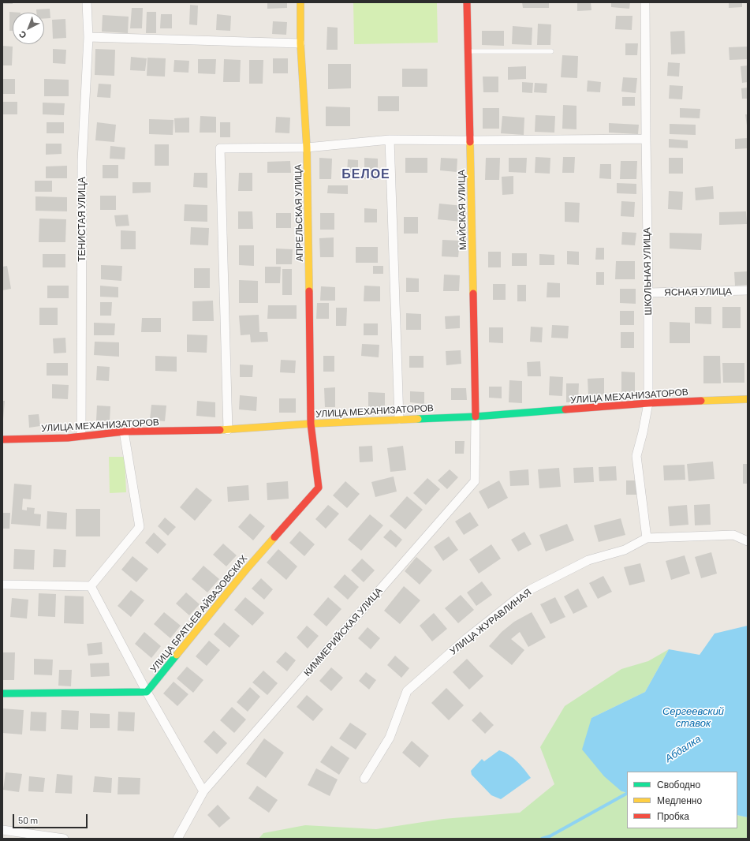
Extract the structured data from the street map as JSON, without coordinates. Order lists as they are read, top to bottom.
{
  "streets": {
    "street": [
      "МАЙСКАЯ УЛИЦА",
      "АПРЕЛЬСКАЯ УЛИЦА",
      "ТЕНИСТАЯ УЛИЦА",
      "ШКОЛЬНАЯ УЛИЦА",
      "ЯСНАЯ УЛИЦА",
      "УЛИЦА МЕХАНИЗАТОРОВ",
      "УЛИЦА БРАТЬЕВ АЙВАЗОВСКИХ",
      "УЛИЦА ЖУРАВЛИНАЯ",
      "КИММЕРИЙСКАЯ УЛИЦА"
    ]
  },
  "crossings": [
    ["МАЙСКАЯ УЛИЦА", "УЛИЦА МЕХАНИЗАТОРОВ"],
    ["МАЙСКАЯ УЛИЦА", "КИММЕРИЙСКАЯ УЛИЦА"],
    ["АПРЕЛЬСКАЯ УЛИЦА", "УЛИЦА МЕХАНИЗАТОРОВ"],
    ["АПРЕЛЬСКАЯ УЛИЦА", "УЛИЦА БРАТЬЕВ АЙВАЗОВСКИХ"],
    ["ТЕНИСТАЯ УЛИЦА", "УЛИЦА МЕХАНИЗАТОРОВ"],
    ["ШКОЛЬНАЯ УЛИЦА", "ЯСНАЯ УЛИЦА"],
    ["ШКОЛЬНАЯ УЛИЦА", "УЛИЦА МЕХАНИЗАТОРОВ"],
    ["ШКОЛЬНАЯ УЛИЦА", "УЛИЦА ЖУРАВЛИНАЯ"],
    ["УЛИЦА МЕХАНИЗАТОРОВ", "УЛИЦА БРАТЬЕВ АЙВАЗОВСКИХ"],
    ["УЛИЦА МЕХАНИЗАТОРОВ", "КИММЕРИЙСКАЯ УЛИЦА"]
  ],
  "districts": ["БЕЛОЕ"],
  "water": ["Сергеевский ставок", "Абдалка"],
  "legend": ["Свободно", "Медленно", "Пробка"],
  "scale_bar": "50 m",
  "north": "bottom left"
}
